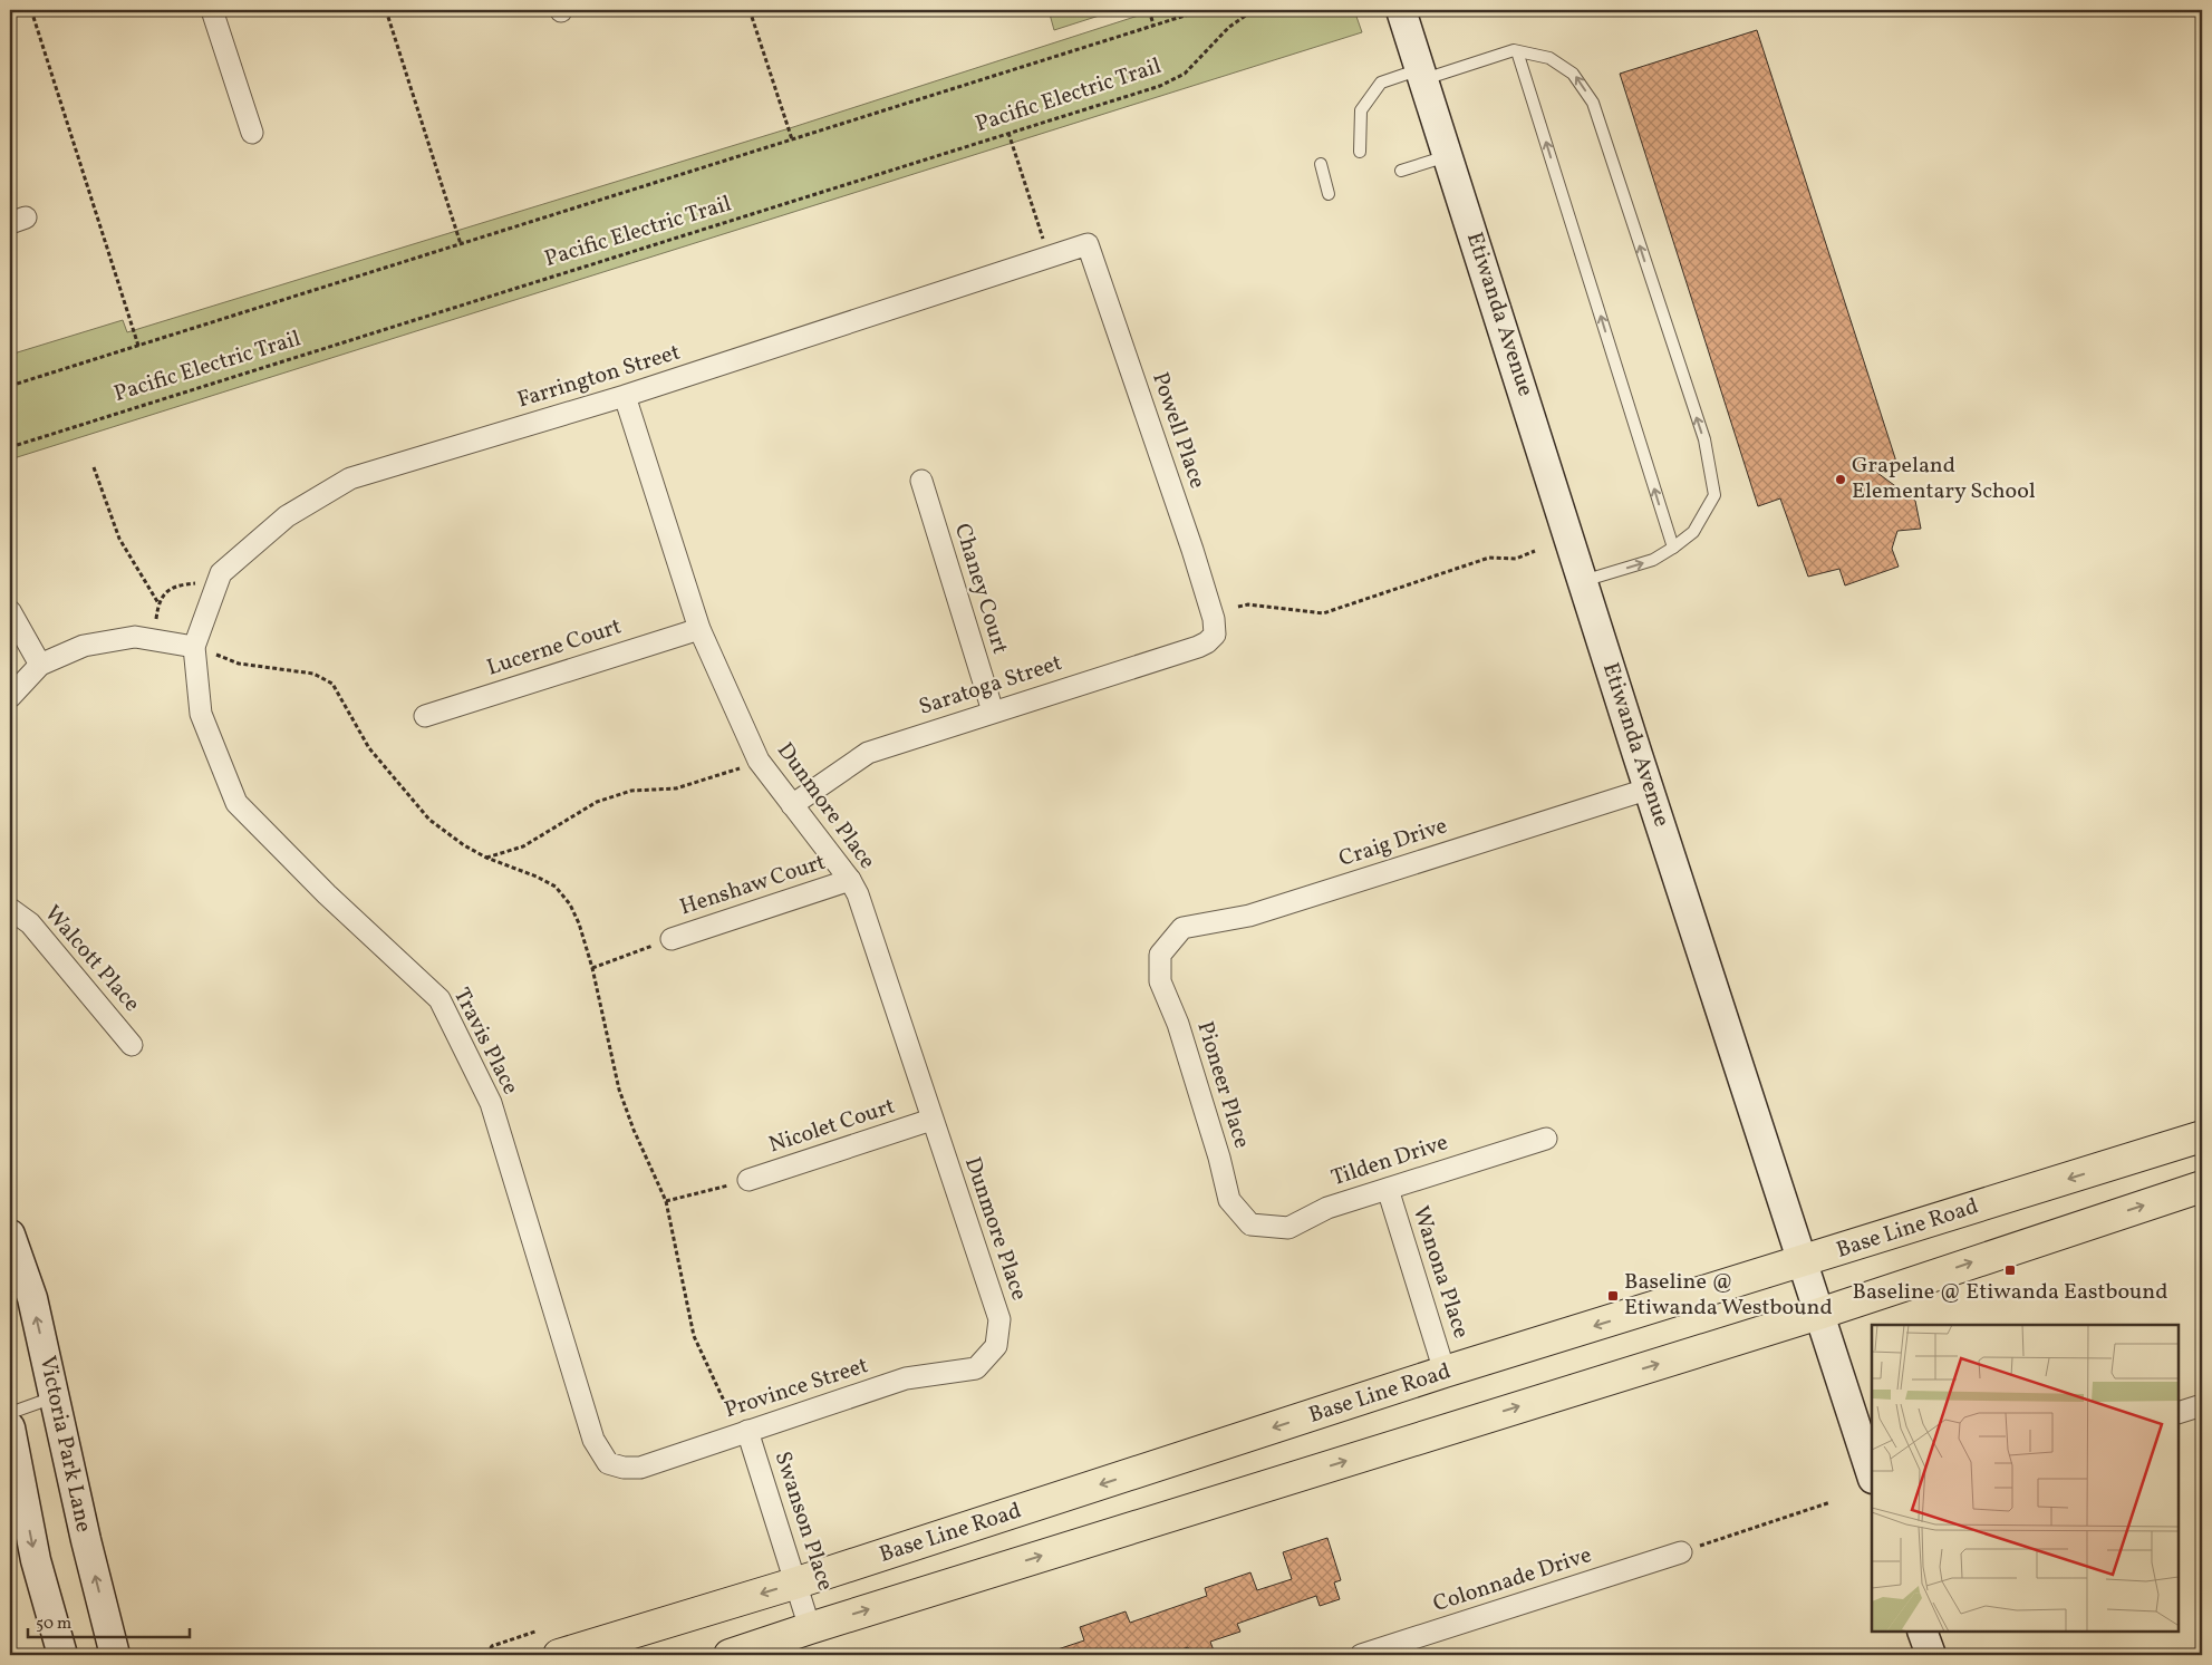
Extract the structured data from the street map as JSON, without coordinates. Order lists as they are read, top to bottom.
{
  "streets": {
    "main road": ["Base Line Road"],
    "street": [
      "Etiwanda Avenue",
      "Farrington Street",
      "Powell Place",
      "Chaney Court",
      "Lucerne Court",
      "Saratoga Street",
      "Dunmore Place",
      "Craig Drive",
      "Henshaw Court",
      "Walcott Place",
      "Travis Place",
      "Pioneer Place",
      "Nicolet Court",
      "Tilden Drive",
      "Wanona Place",
      "Province Street",
      "Victoria Park Lane",
      "Swanson Place",
      "Colonnade Drive"
    ],
    "path": ["Pacific Electric Trail"]
  },
  "crossings": [
    ["Etiwanda Avenue", "Craig Drive"],
    ["Etiwanda Avenue", "Base Line Road"],
    ["Farrington Street", "Powell Place"],
    ["Farrington Street", "Dunmore Place"],
    ["Farrington Street", "Travis Place"],
    ["Powell Place", "Saratoga Street"],
    ["Chaney Court", "Saratoga Street"],
    ["Lucerne Court", "Dunmore Place"],
    ["Saratoga Street", "Dunmore Place"],
    ["Dunmore Place", "Henshaw Court"],
    ["Dunmore Place", "Nicolet Court"],
    ["Dunmore Place", "Province Street"],
    ["Craig Drive", "Pioneer Place"],
    ["Travis Place", "Province Street"],
    ["Pioneer Place", "Tilden Drive"],
    ["Tilden Drive", "Wanona Place"],
    ["Base Line Road", "Wanona Place"],
    ["Base Line Road", "Swanson Place"],
    ["Province Street", "Swanson Place"]
  ],
  "places": {
    "other": ["Grapeland Elementary School"],
    "transit": ["Baseline @ Etiwanda Eastbound", "Baseline @ Etiwanda Westbound"]
  },
  "scale_bar": "50 m"
}
